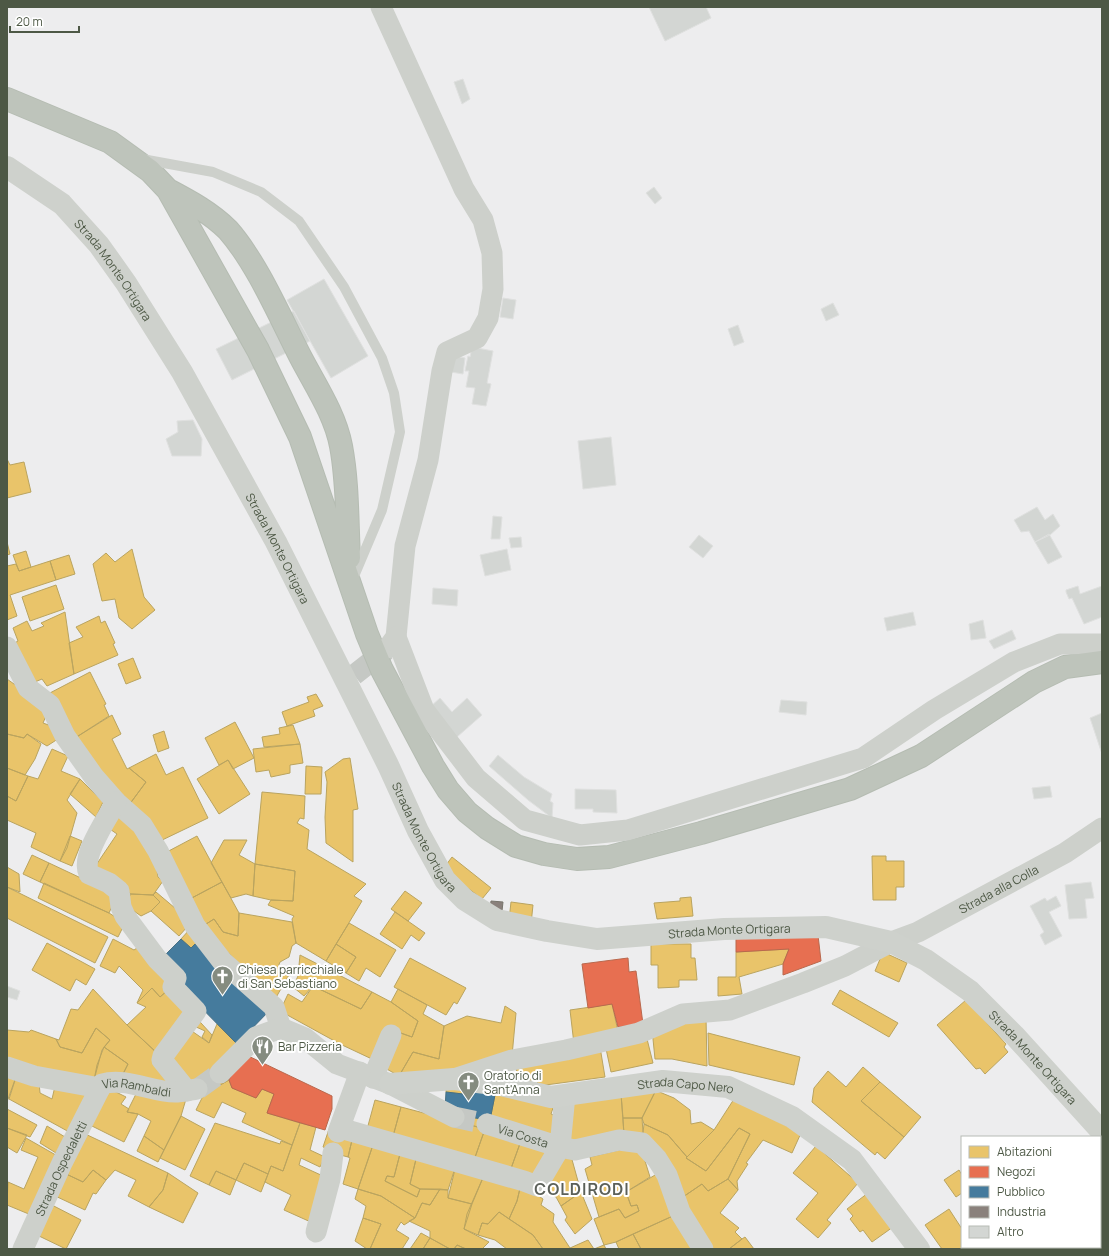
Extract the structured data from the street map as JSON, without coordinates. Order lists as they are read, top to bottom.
{
  "streets": {
    "main road": ["Strada Monte Ortigara", "Strada Capo Nero"],
    "street": [
      "Strada alla Colla",
      "Via Rambaldi",
      "Via Costa",
      "Strada Ospedaletti"
    ]
  },
  "crossings": [
    ["Strada Monte Ortigara", "Strada alla Colla"],
    ["Strada alla Colla", "Strada Capo Nero"],
    ["Via Rambaldi", "Strada Ospedaletti"]
  ],
  "districts": ["COLDIRODI"],
  "places": {
    "church": ["Chiesa parricchiale di San Sebastiano", "Oratorio di Sant'Anna"],
    "restaurant": ["Bar Pizzeria"]
  },
  "legend": [
    "Abitazioni",
    "Negozi",
    "Pubblico",
    "Industria",
    "Altro"
  ],
  "scale_bar": "20 m"
}
